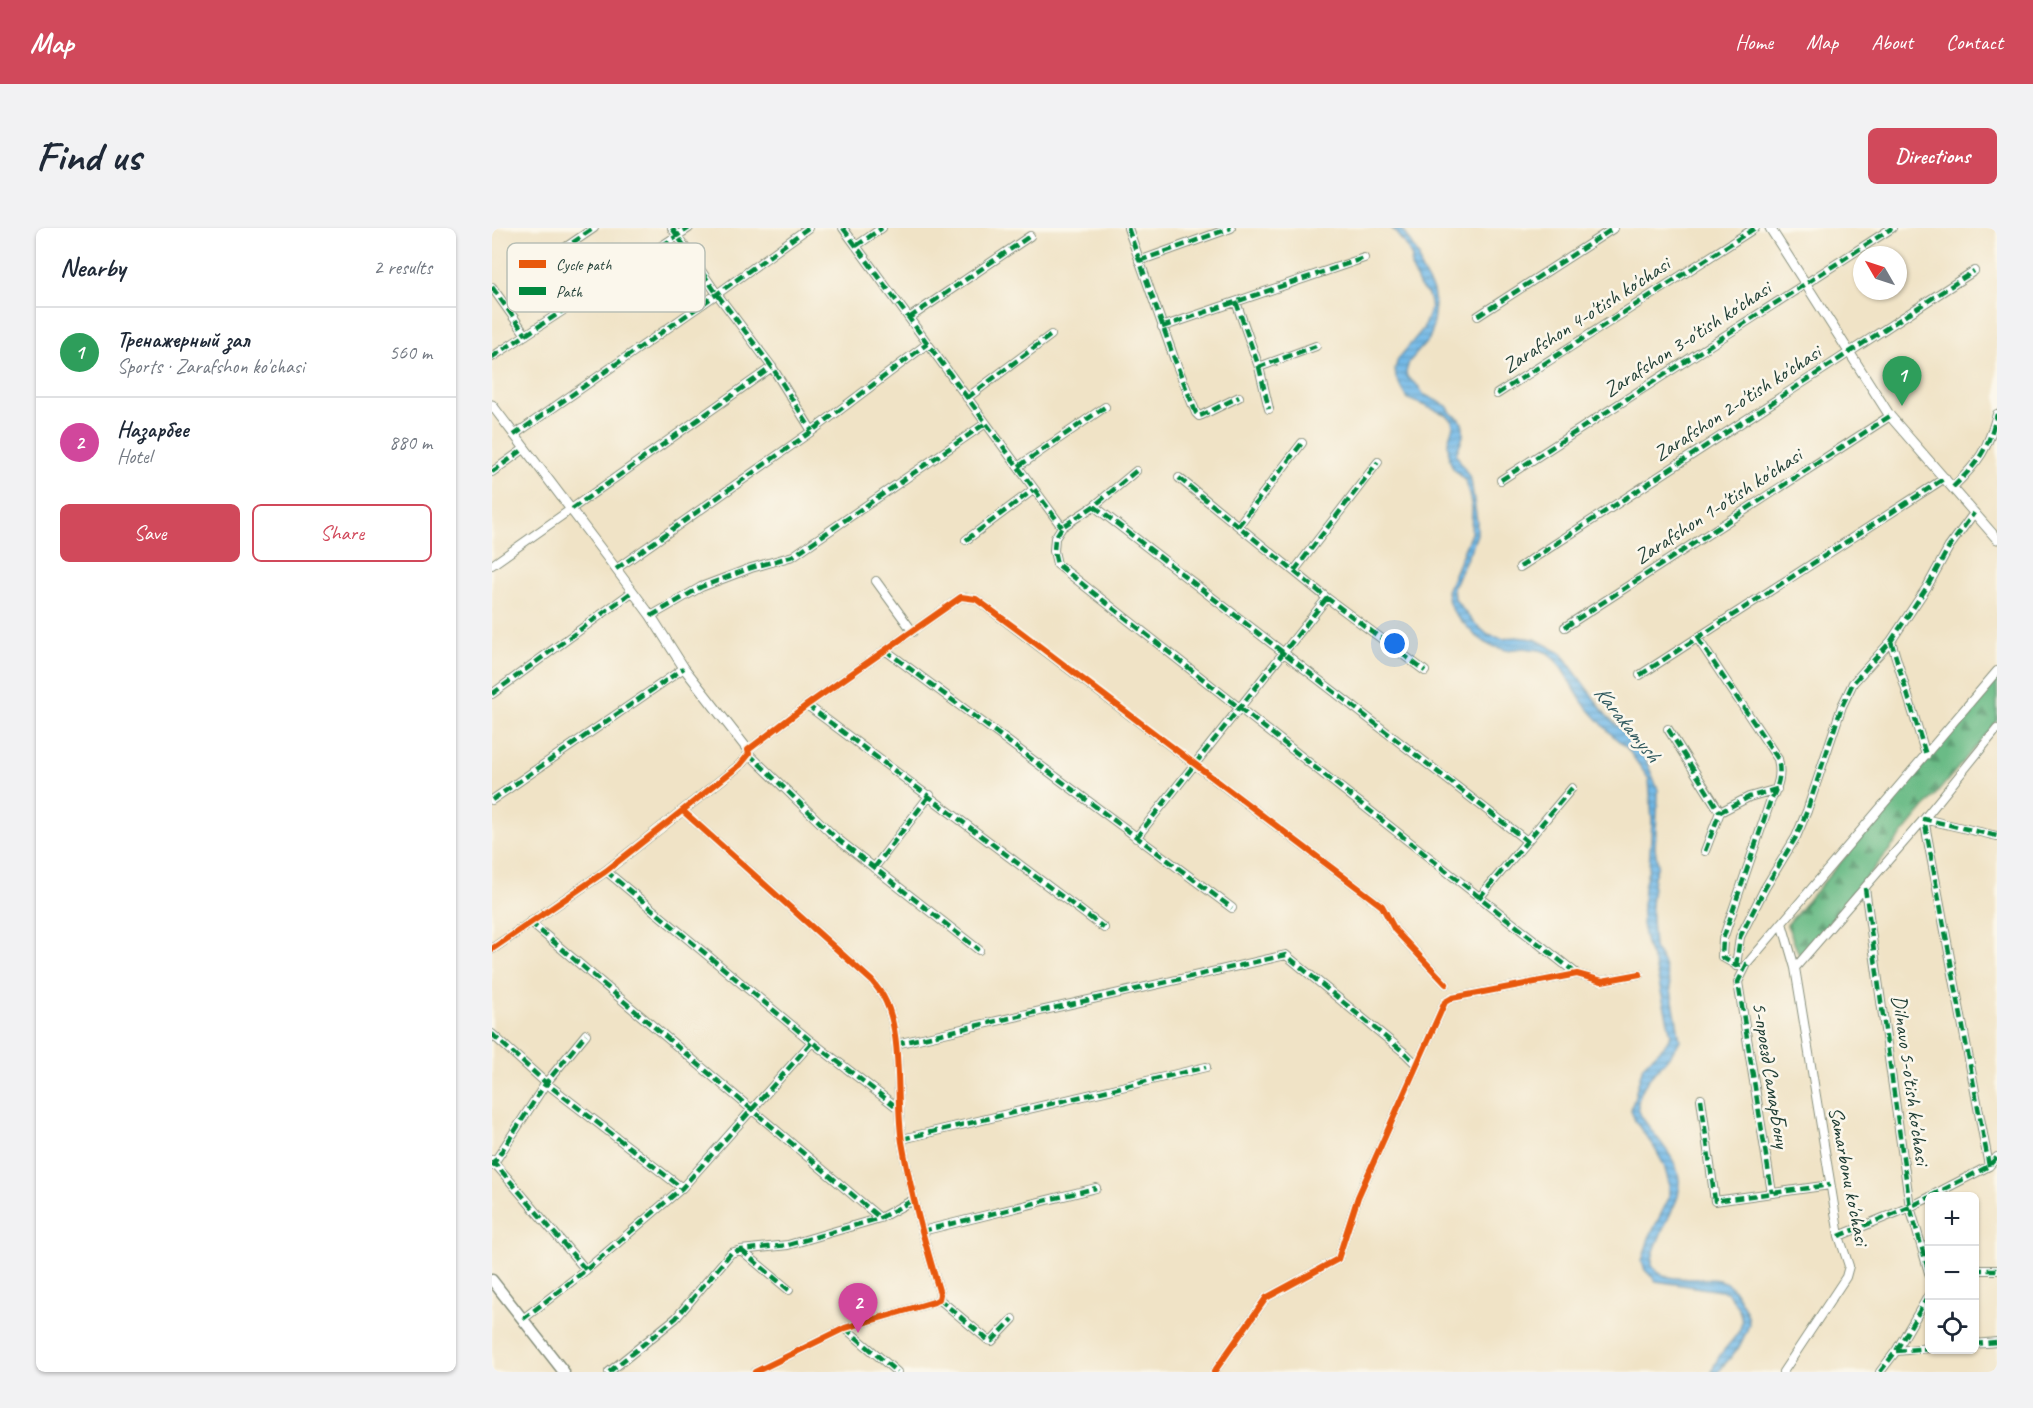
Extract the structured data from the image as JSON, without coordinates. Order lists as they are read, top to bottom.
{
  "streets": {
    "street": [
      "Zarafshon 4-o'tish ko'chasi",
      "Zarafshon 3-o'tish ko'chasi",
      "Zarafshon 2-o'tish ko'chasi",
      "Zarafshon 1-o'tish ko'chasi",
      "5-проезд СамарБону",
      "Dilnavo 5-o'tish ko'chasi",
      "Samarbonu ko'chasi"
    ]
  },
  "water": ["Karakamysh"],
  "legend": ["Cycle path", "Path"],
  "north": "top left",
  "page": {
    "header": "Map",
    "nav": [
      "Home",
      "Map",
      "About",
      "Contact"
    ],
    "buttons": [
      "Directions",
      ["Save", "Share"]
    ],
    "title": "Find us",
    "heading": ["Nearby", "2 results"],
    "list": [
      {
        "mark": "1",
        "name": "Тренажерный зал",
        "note": "Sports · Zarafshon ko'chasi",
        "value": "560 m"
      },
      {
        "mark": "2",
        "name": "Назарбее",
        "note": "Hotel",
        "value": "880 m"
      }
    ],
    "pins": ["1", "2"],
    "map_buttons": ["+", "−"]
  }
}
